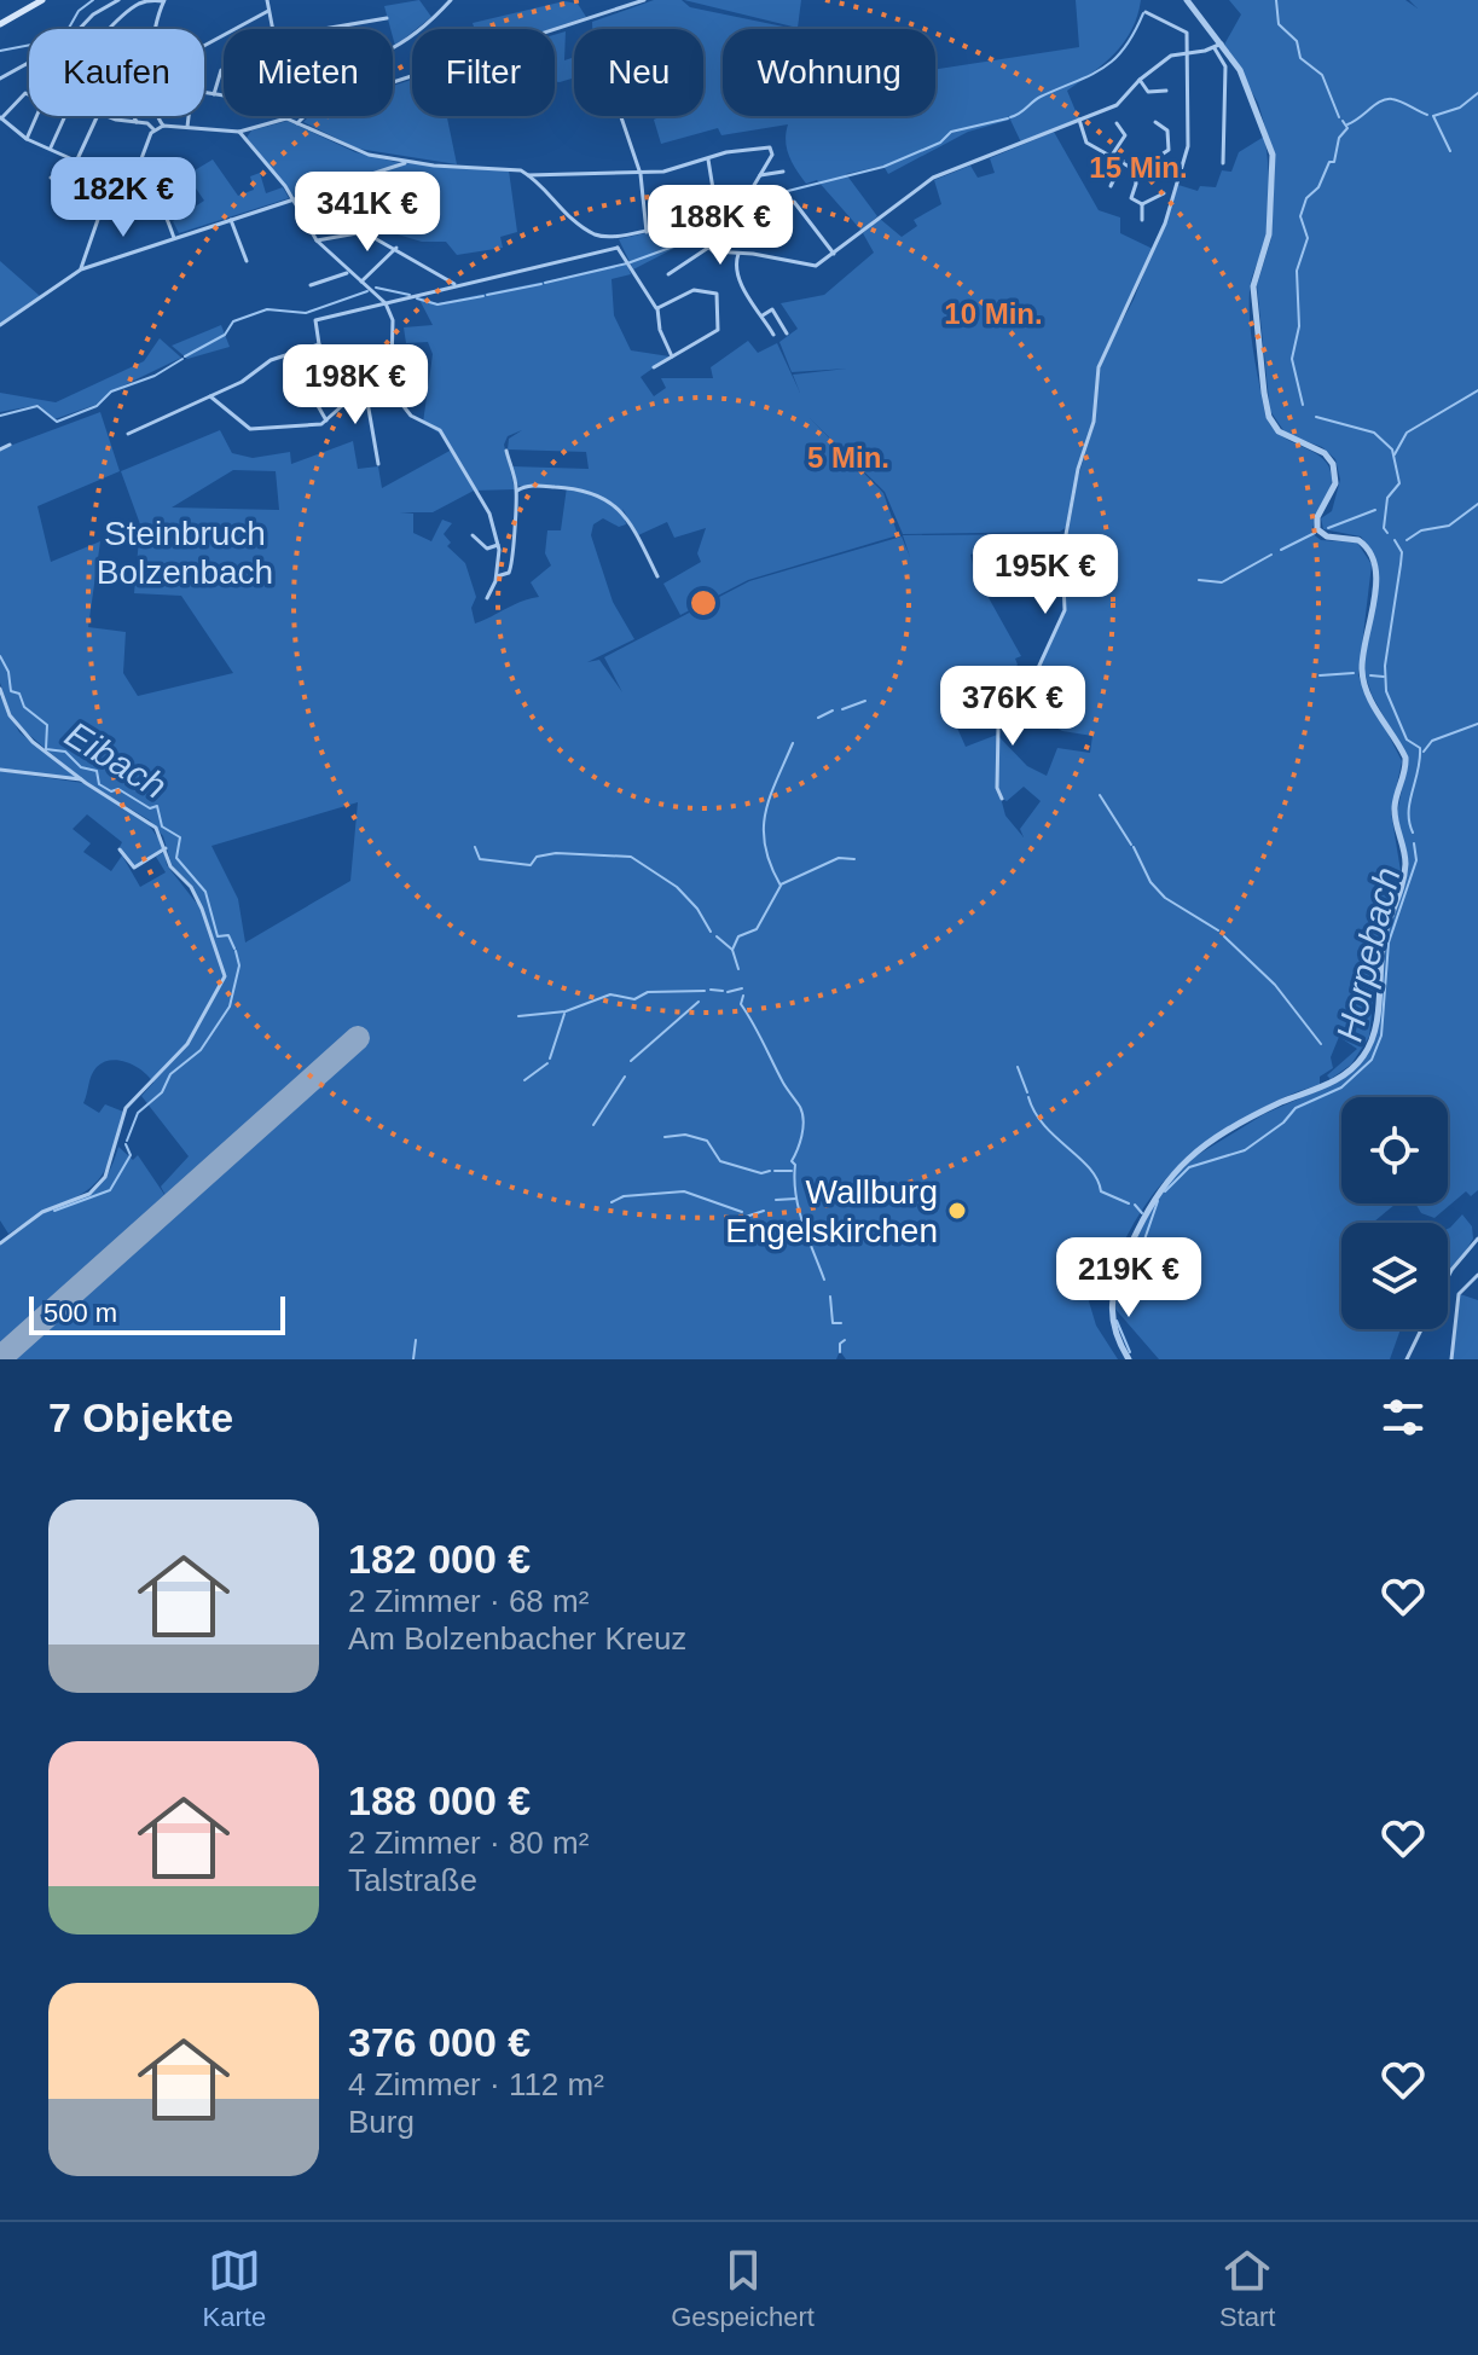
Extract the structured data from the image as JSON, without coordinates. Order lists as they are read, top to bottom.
{
  "water": ["Eibach", "Horpebach"],
  "parks": ["Steinbruch Bolzenbach"],
  "places": ["Wallburg Engelskirchen"],
  "scale_bar": "500 m",
  "page": {
    "chip": [
      "Kaufen",
      "Mieten",
      "Filter",
      "Neu",
      "Wohnung"
    ],
    "price": [
      "182K €",
      "341K €",
      "188K €",
      "198K €",
      "195K €",
      "376K €",
      "219K €"
    ],
    "scale": "500 m",
    "heading": "7 Objekte",
    "list": [
      {
        "name": "182 000 €",
        "note": "2 Zimmer · 68 m² · Am Bolzenbacher Kreuz"
      },
      {
        "name": "188 000 €",
        "note": "2 Zimmer · 80 m² · Talstraße"
      },
      {
        "name": "376 000 €",
        "note": "4 Zimmer · 112 m² · Burg"
      }
    ],
    "tabs": ["Karte", "Gespeichert", "Start"]
  },
  "rings": ["15 Min.", "10 Min.", "5 Min."]
}
